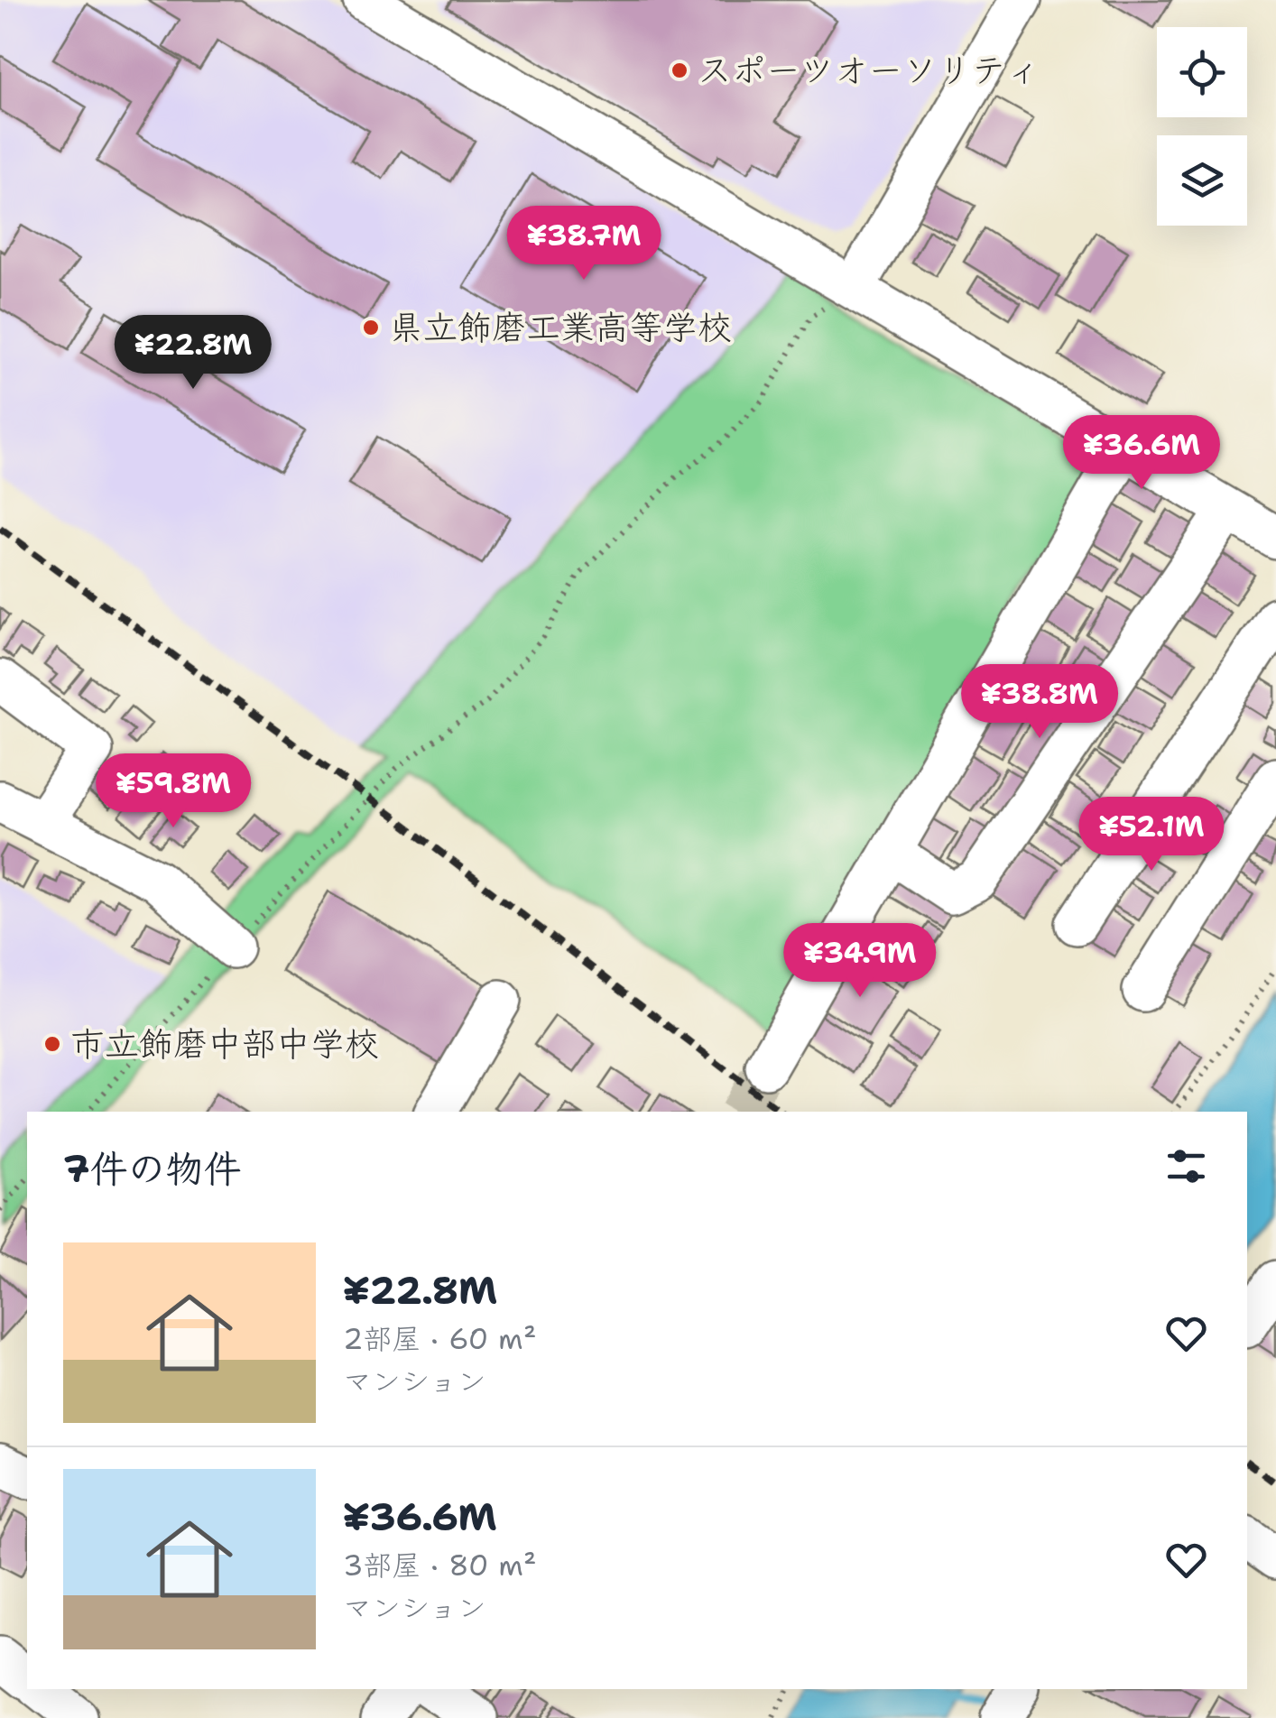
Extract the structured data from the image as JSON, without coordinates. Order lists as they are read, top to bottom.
{
  "places": ["スポーツオーソリティ", "県立飾磨工業高等学校", "市立飾磨中部中学校"],
  "page": {
    "price": [
      "¥38.7M",
      "¥22.8M",
      "¥36.6M",
      "¥38.8M",
      "¥59.8M",
      "¥52.1M",
      "¥34.9M"
    ],
    "heading": "7件の物件",
    "list": [
      {
        "name": "¥22.8M",
        "note": "2部屋 · 60 m² · マンション"
      },
      {
        "name": "¥36.6M",
        "note": "3部屋 · 80 m² · マンション"
      }
    ]
  }
}
